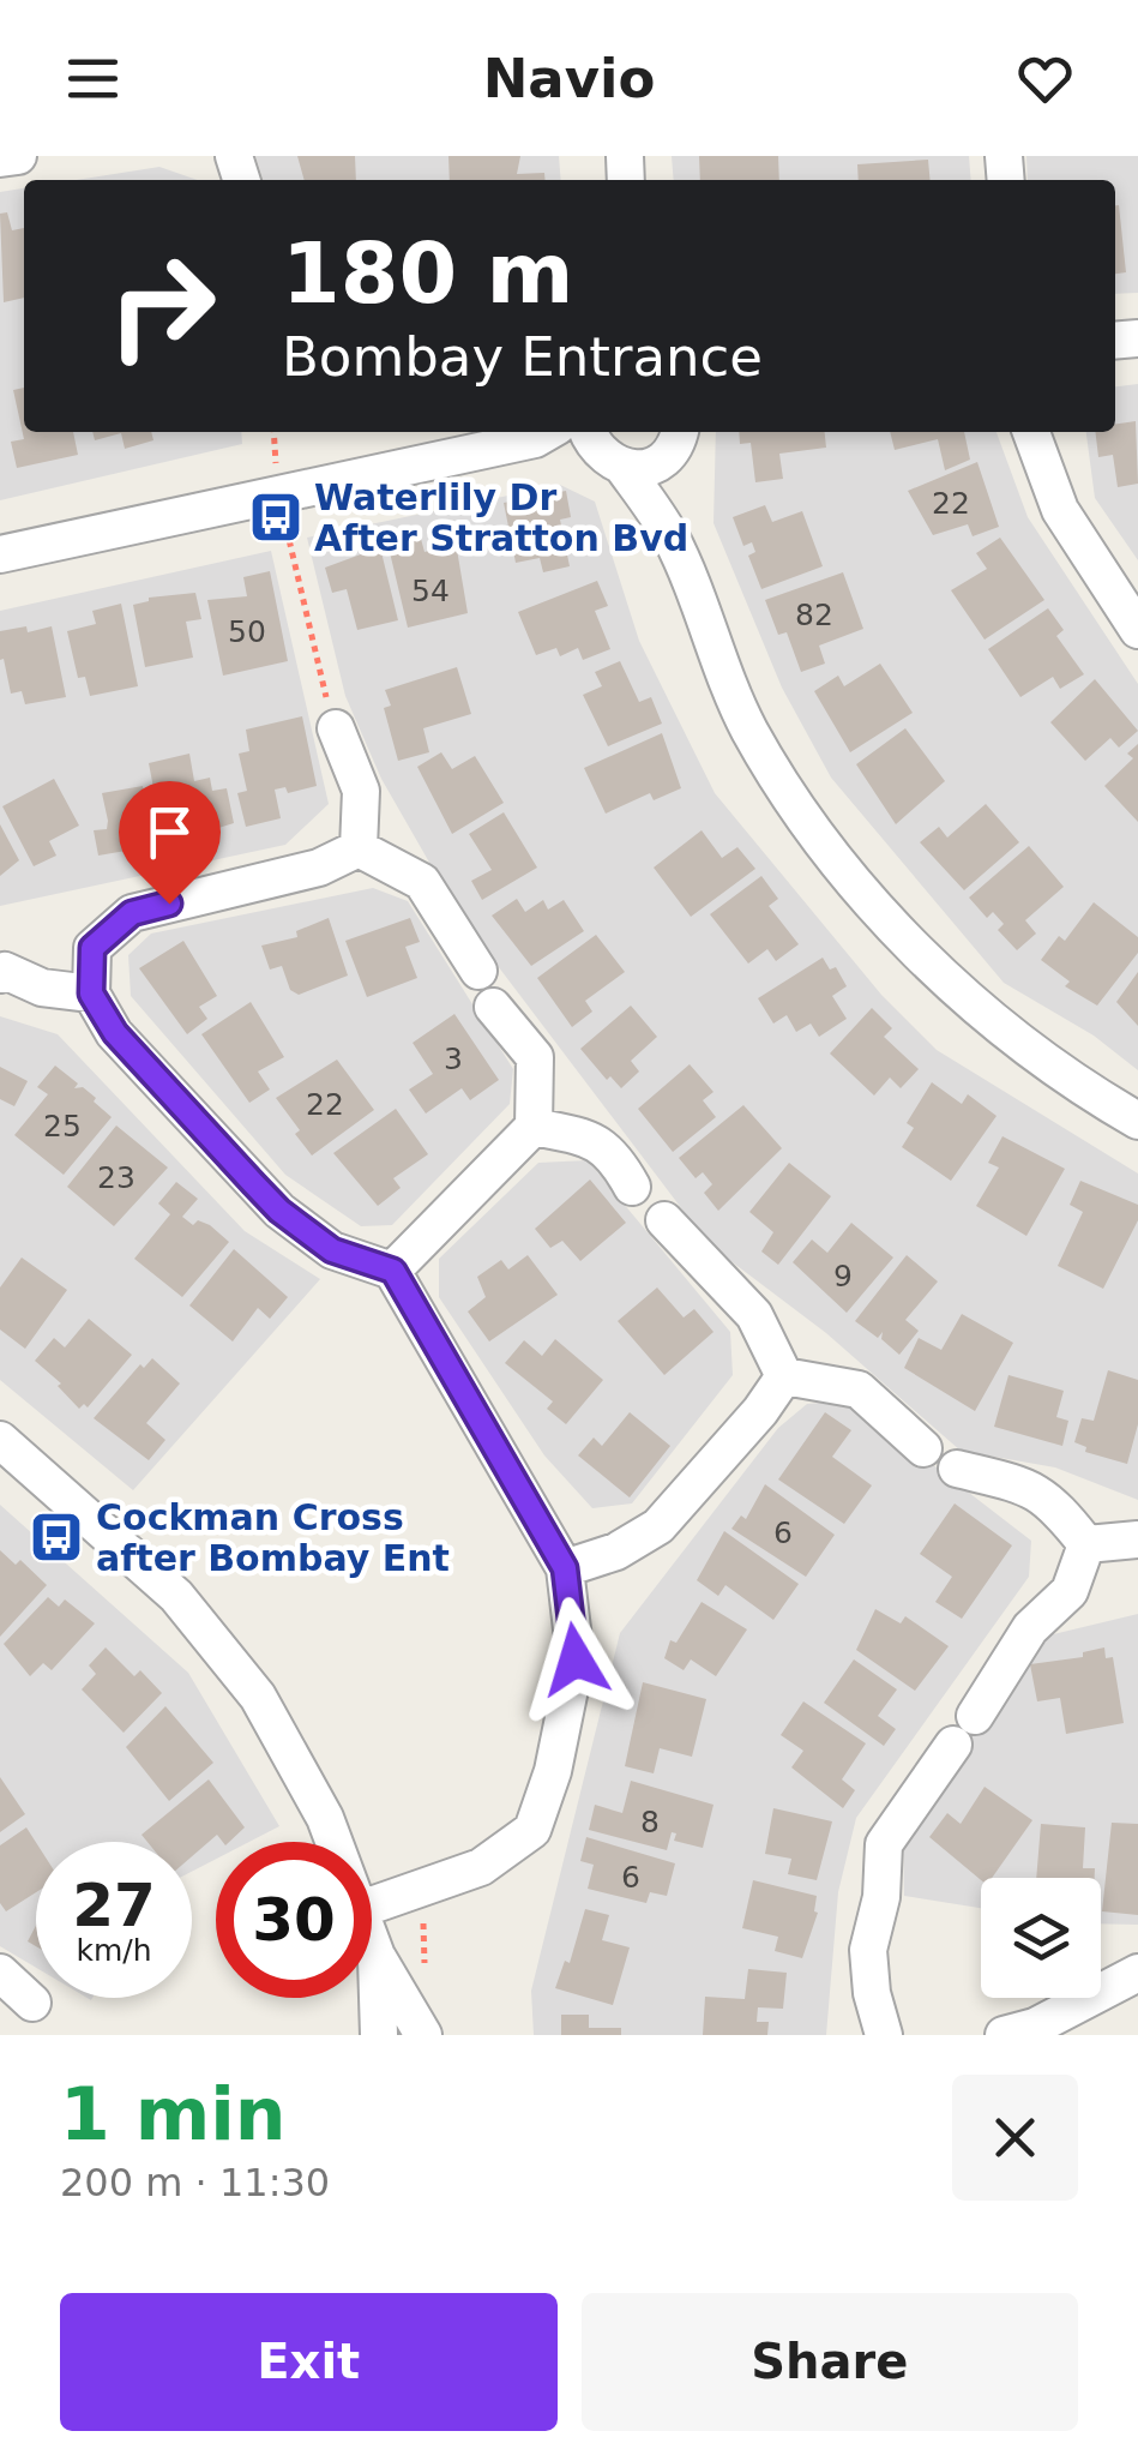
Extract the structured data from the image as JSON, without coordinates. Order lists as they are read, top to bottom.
{
  "places": {
    "bus stop": ["Waterlily Dr After Stratton Bvd", "Cockman Cross after Bombay Ent"]
  },
  "house_numbers": [
    "22",
    "54",
    "82",
    "50",
    "3",
    "22",
    "25",
    "23",
    "9",
    "6",
    "8",
    "6"
  ],
  "page": {
    "header": "Navio",
    "turn": ["180 m", "Bombay Entrance"],
    "speed": "27 km/h",
    "limit": "30",
    "heading": ["1 min", "200 m · 11:30"],
    "buttons": ["Exit", "Share"]
  }
}
